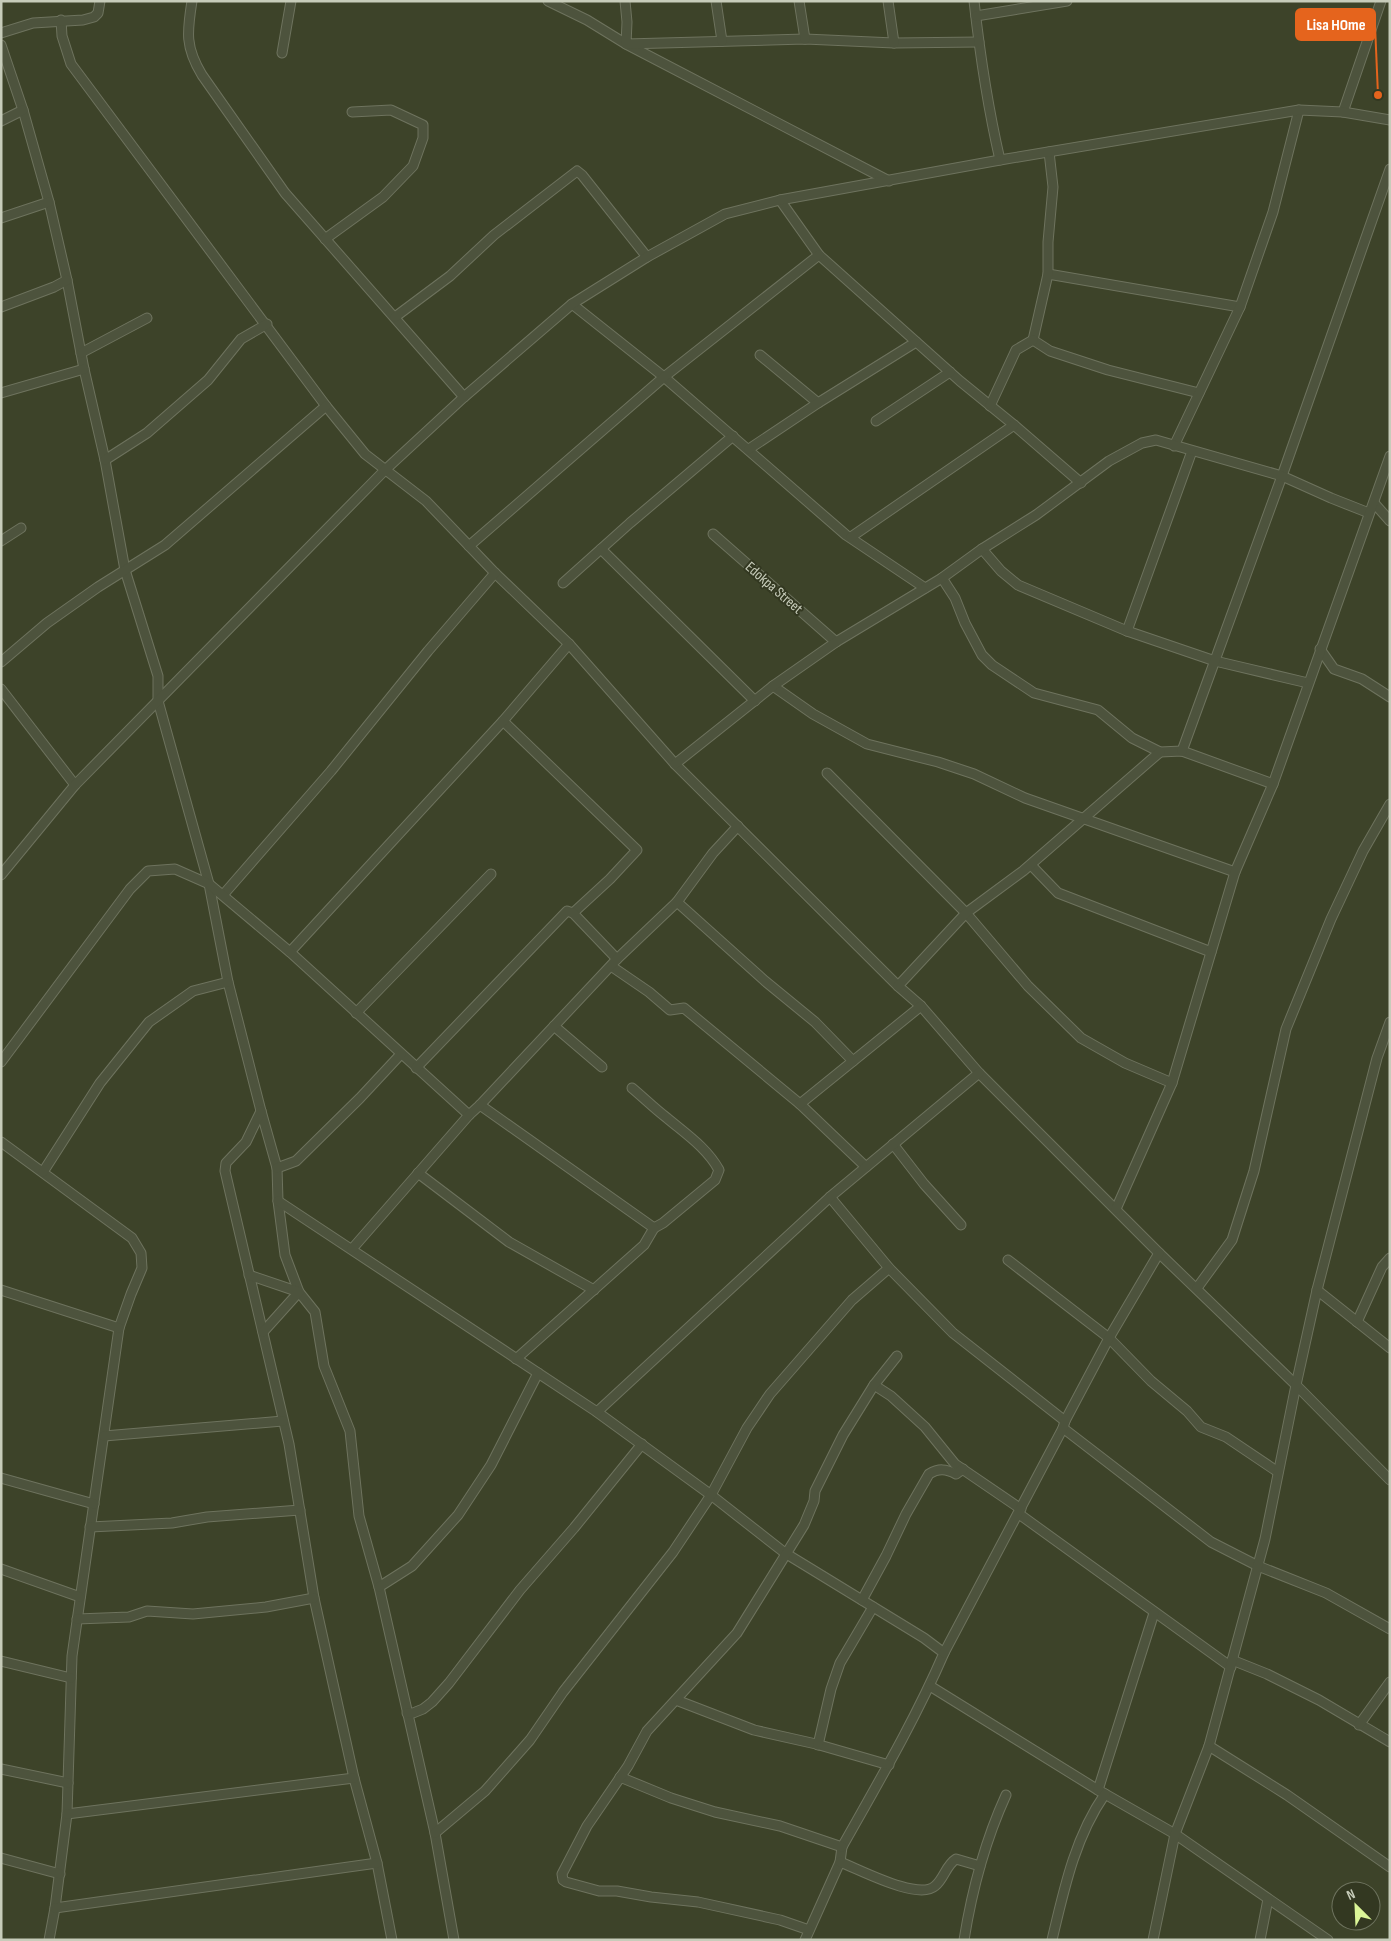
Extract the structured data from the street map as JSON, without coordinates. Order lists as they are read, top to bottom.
{
  "streets": {
    "street": ["Edokpa Street"]
  },
  "places": ["Lisa HOme"],
  "north": "top left"
}
